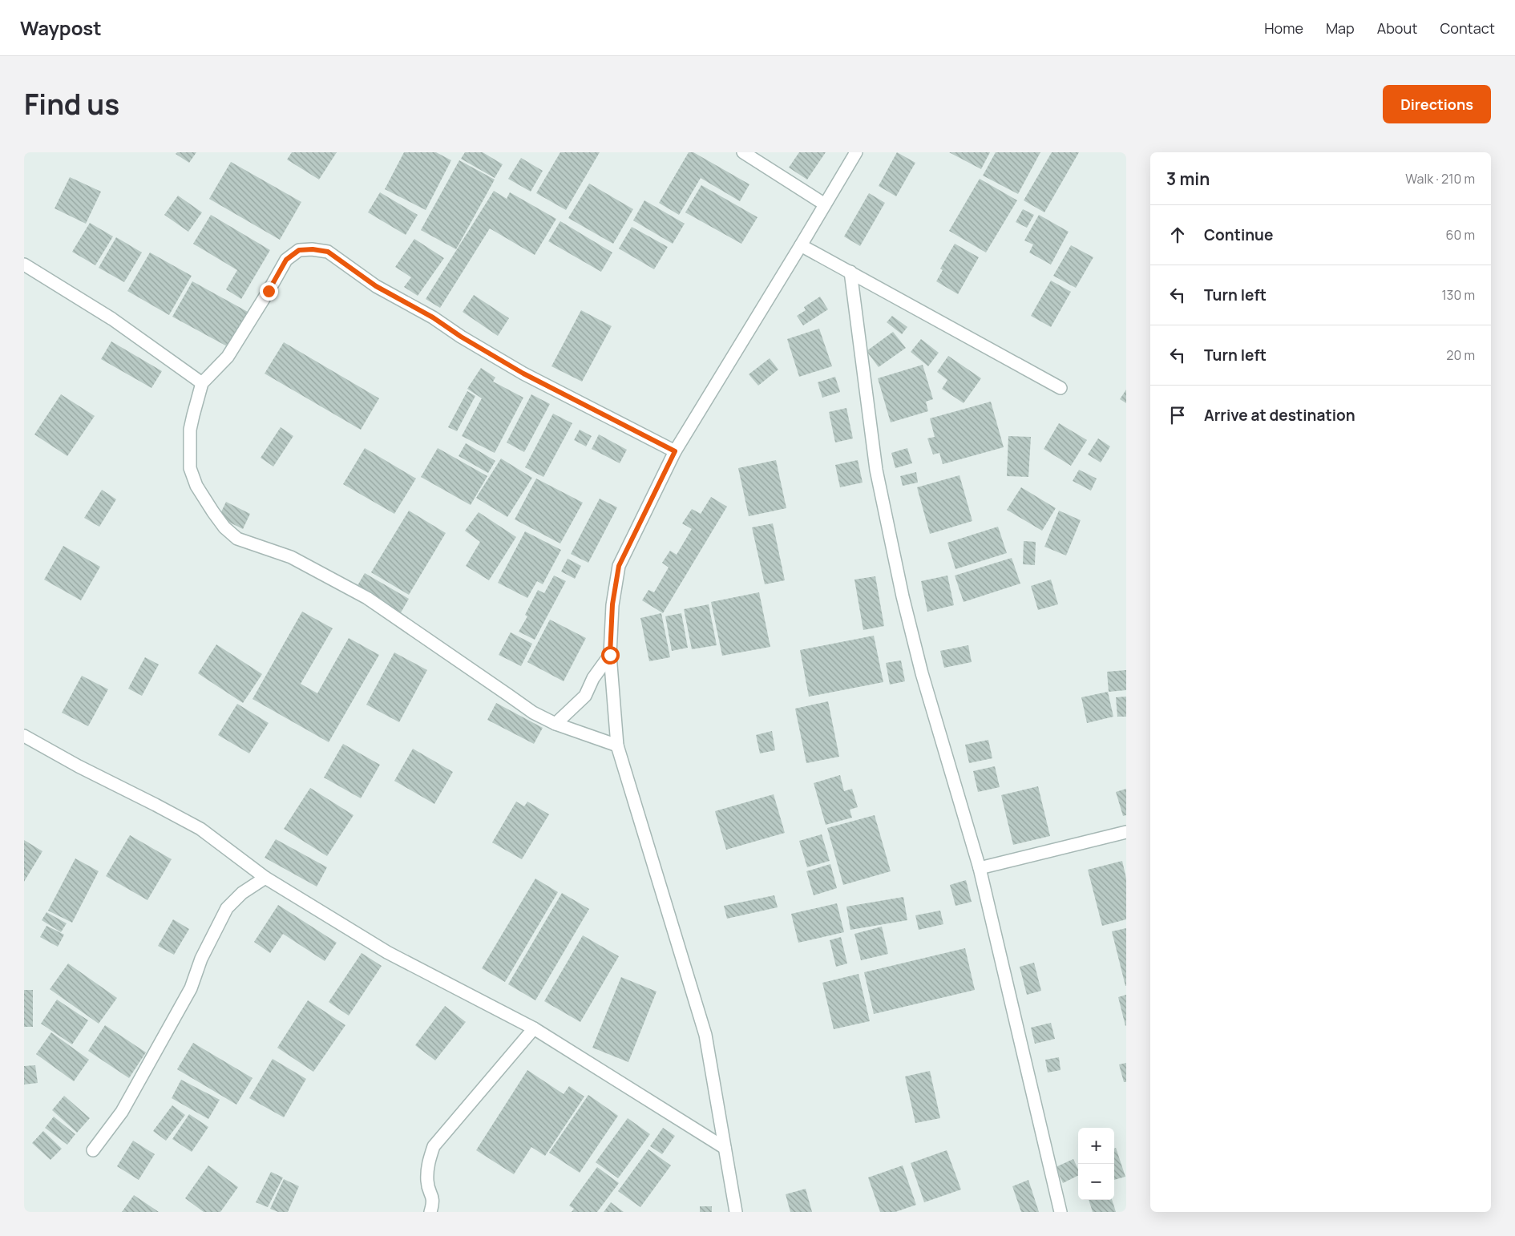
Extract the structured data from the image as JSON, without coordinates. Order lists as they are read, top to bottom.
{
  "page": {
    "header": "Waypost",
    "nav": [
      "Home",
      "Map",
      "About",
      "Contact"
    ],
    "title": "Find us",
    "buttons": "Directions",
    "heading": ["3 min", "Walk · 210 m"],
    "list": [
      ["Continue", "60 m"],
      ["Turn left", "130 m"],
      ["Turn left", "20 m"],
      "Arrive at destination"
    ],
    "map_buttons": ["+", "−"]
  }
}
